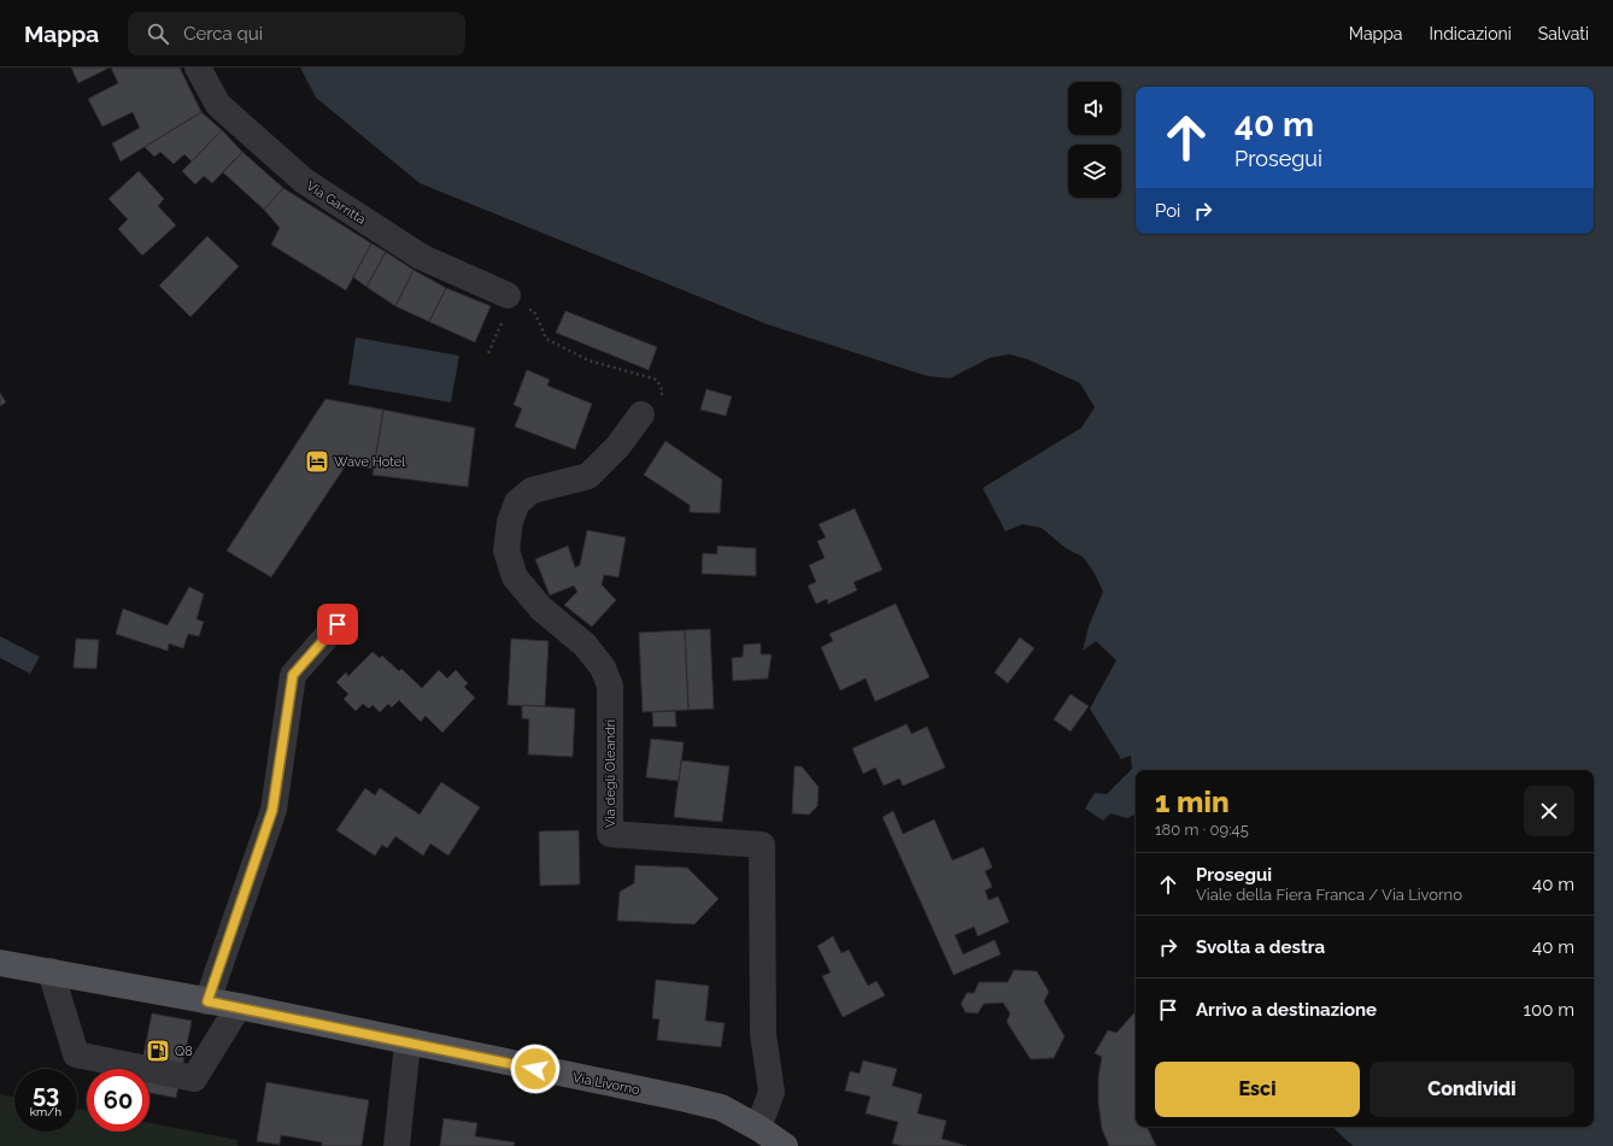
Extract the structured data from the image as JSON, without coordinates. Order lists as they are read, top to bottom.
{
  "streets": {
    "main road": ["Via Livorno"],
    "street": ["Via Garritta", "Via degli Oleandri"]
  },
  "crossings": [
    ["Via degli Oleandri", "Via Livorno"]
  ],
  "places": {
    "hotel": ["Wave Hotel"],
    "fuel station": ["Q8"]
  },
  "page": {
    "header": "Mappa",
    "search": "Cerca qui",
    "nav": ["Mappa", "Indicazioni", "Salvati"],
    "turn": ["40 m", "Prosegui"],
    "then": "Poi",
    "heading": ["1 min", "180 m · 09:45"],
    "list": [
      {
        "name": "Prosegui",
        "note": "Viale della Fiera Franca / Via Livorno",
        "value": "40 m"
      },
      {
        "name": "Svolta a destra",
        "value": "40 m"
      },
      {
        "name": "Arrivo a destinazione",
        "value": "100 m"
      }
    ],
    "buttons": ["Esci", "Condividi"],
    "speed": "53 km/h",
    "limit": "60"
  }
}
